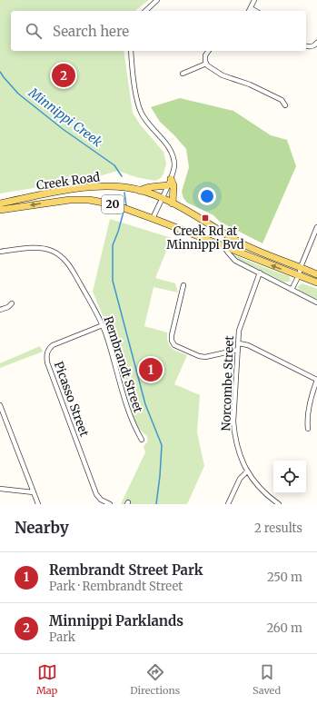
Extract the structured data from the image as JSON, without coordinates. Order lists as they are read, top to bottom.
{
  "streets": {
    "main road": ["Creek Road", "20"],
    "street": ["Rembrandt Street", "Norcombe Street", "Picasso Street"]
  },
  "crossings": [
    ["Rembrandt Street", "Picasso Street"]
  ],
  "water": ["Minnippi Creek"],
  "places": {
    "transit": ["Creek Rd at Minnippi Bvd"]
  },
  "page": {
    "search": "Search here",
    "pins": ["2", "1"],
    "heading": ["Nearby", "2 results"],
    "list": [
      {
        "mark": "1",
        "name": "Rembrandt Street Park",
        "note": "Park · Rembrandt Street",
        "value": "250 m"
      },
      {
        "mark": "2",
        "name": "Minnippi Parklands",
        "note": "Park",
        "value": "260 m"
      }
    ],
    "nav": ["Map", "Directions", "Saved"]
  }
}
